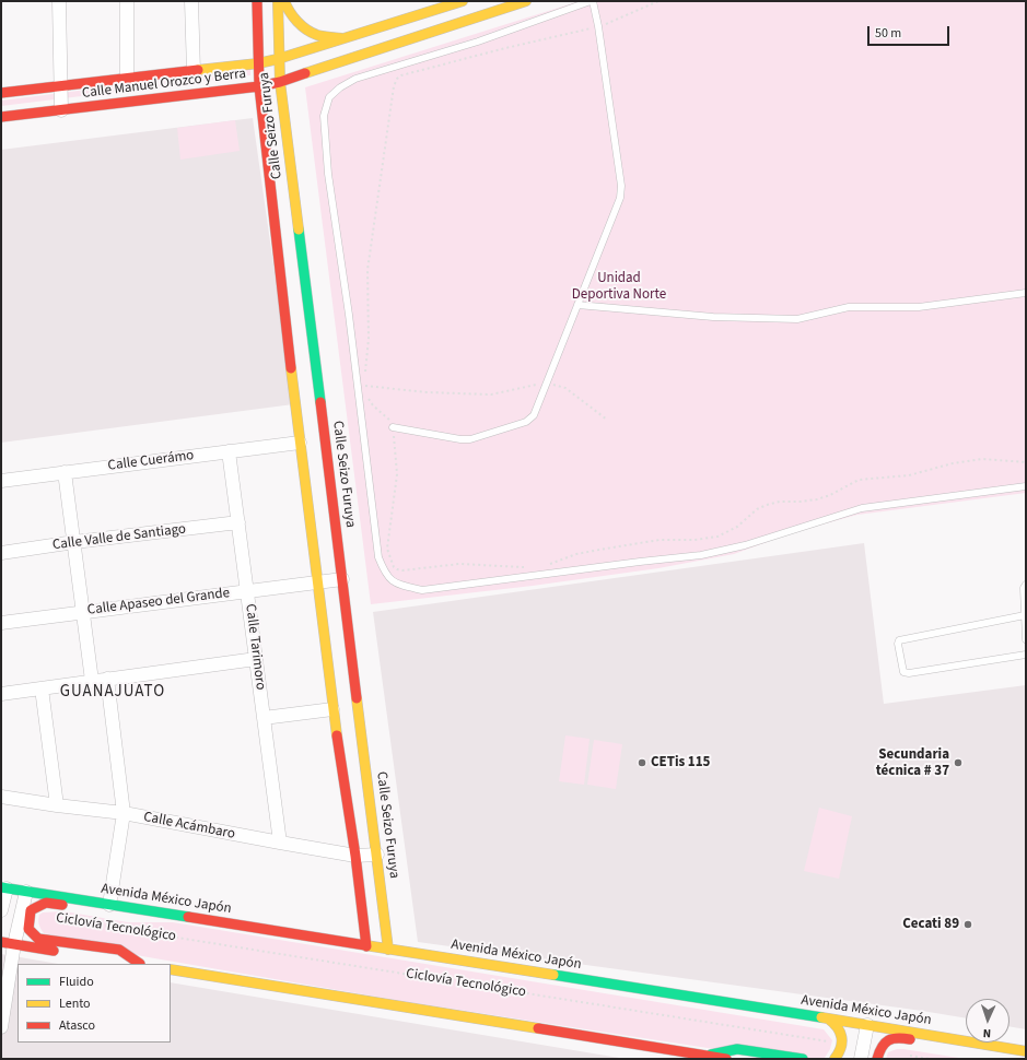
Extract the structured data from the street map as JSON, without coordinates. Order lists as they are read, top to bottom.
{
  "streets": {
    "street": [
      "Calle Manuel Orozco y Berra",
      "Calle Seizo Furuya",
      "Calle Cuerámo",
      "Calle Valle de Santiago",
      "Calle Apaseo del Grande",
      "Calle Tarimoro",
      "Calle Acámbaro",
      "Avenida México Japón"
    ],
    "path": ["Ciclovía Tecnológico"]
  },
  "crossings": [
    ["Calle Manuel Orozco y Berra", "Calle Seizo Furuya"],
    ["Calle Seizo Furuya", "Calle Cuerámo"],
    ["Calle Seizo Furuya", "Calle Apaseo del Grande"],
    ["Calle Seizo Furuya", "Calle Acámbaro"],
    ["Calle Seizo Furuya", "Avenida México Japón"],
    ["Calle Cuerámo", "Calle Tarimoro"],
    ["Calle Valle de Santiago", "Calle Tarimoro"],
    ["Calle Apaseo del Grande", "Calle Tarimoro"],
    ["Calle Tarimoro", "Calle Acámbaro"]
  ],
  "districts": ["GUANAJUATO"],
  "parks": ["Unidad Deportiva Norte"],
  "places": ["CETis 115", "Secundaria técnica # 37", "Cecati 89"],
  "legend": ["Fluido", "Lento", "Atasco"],
  "scale_bar": "50 m",
  "north": "bottom"
}
